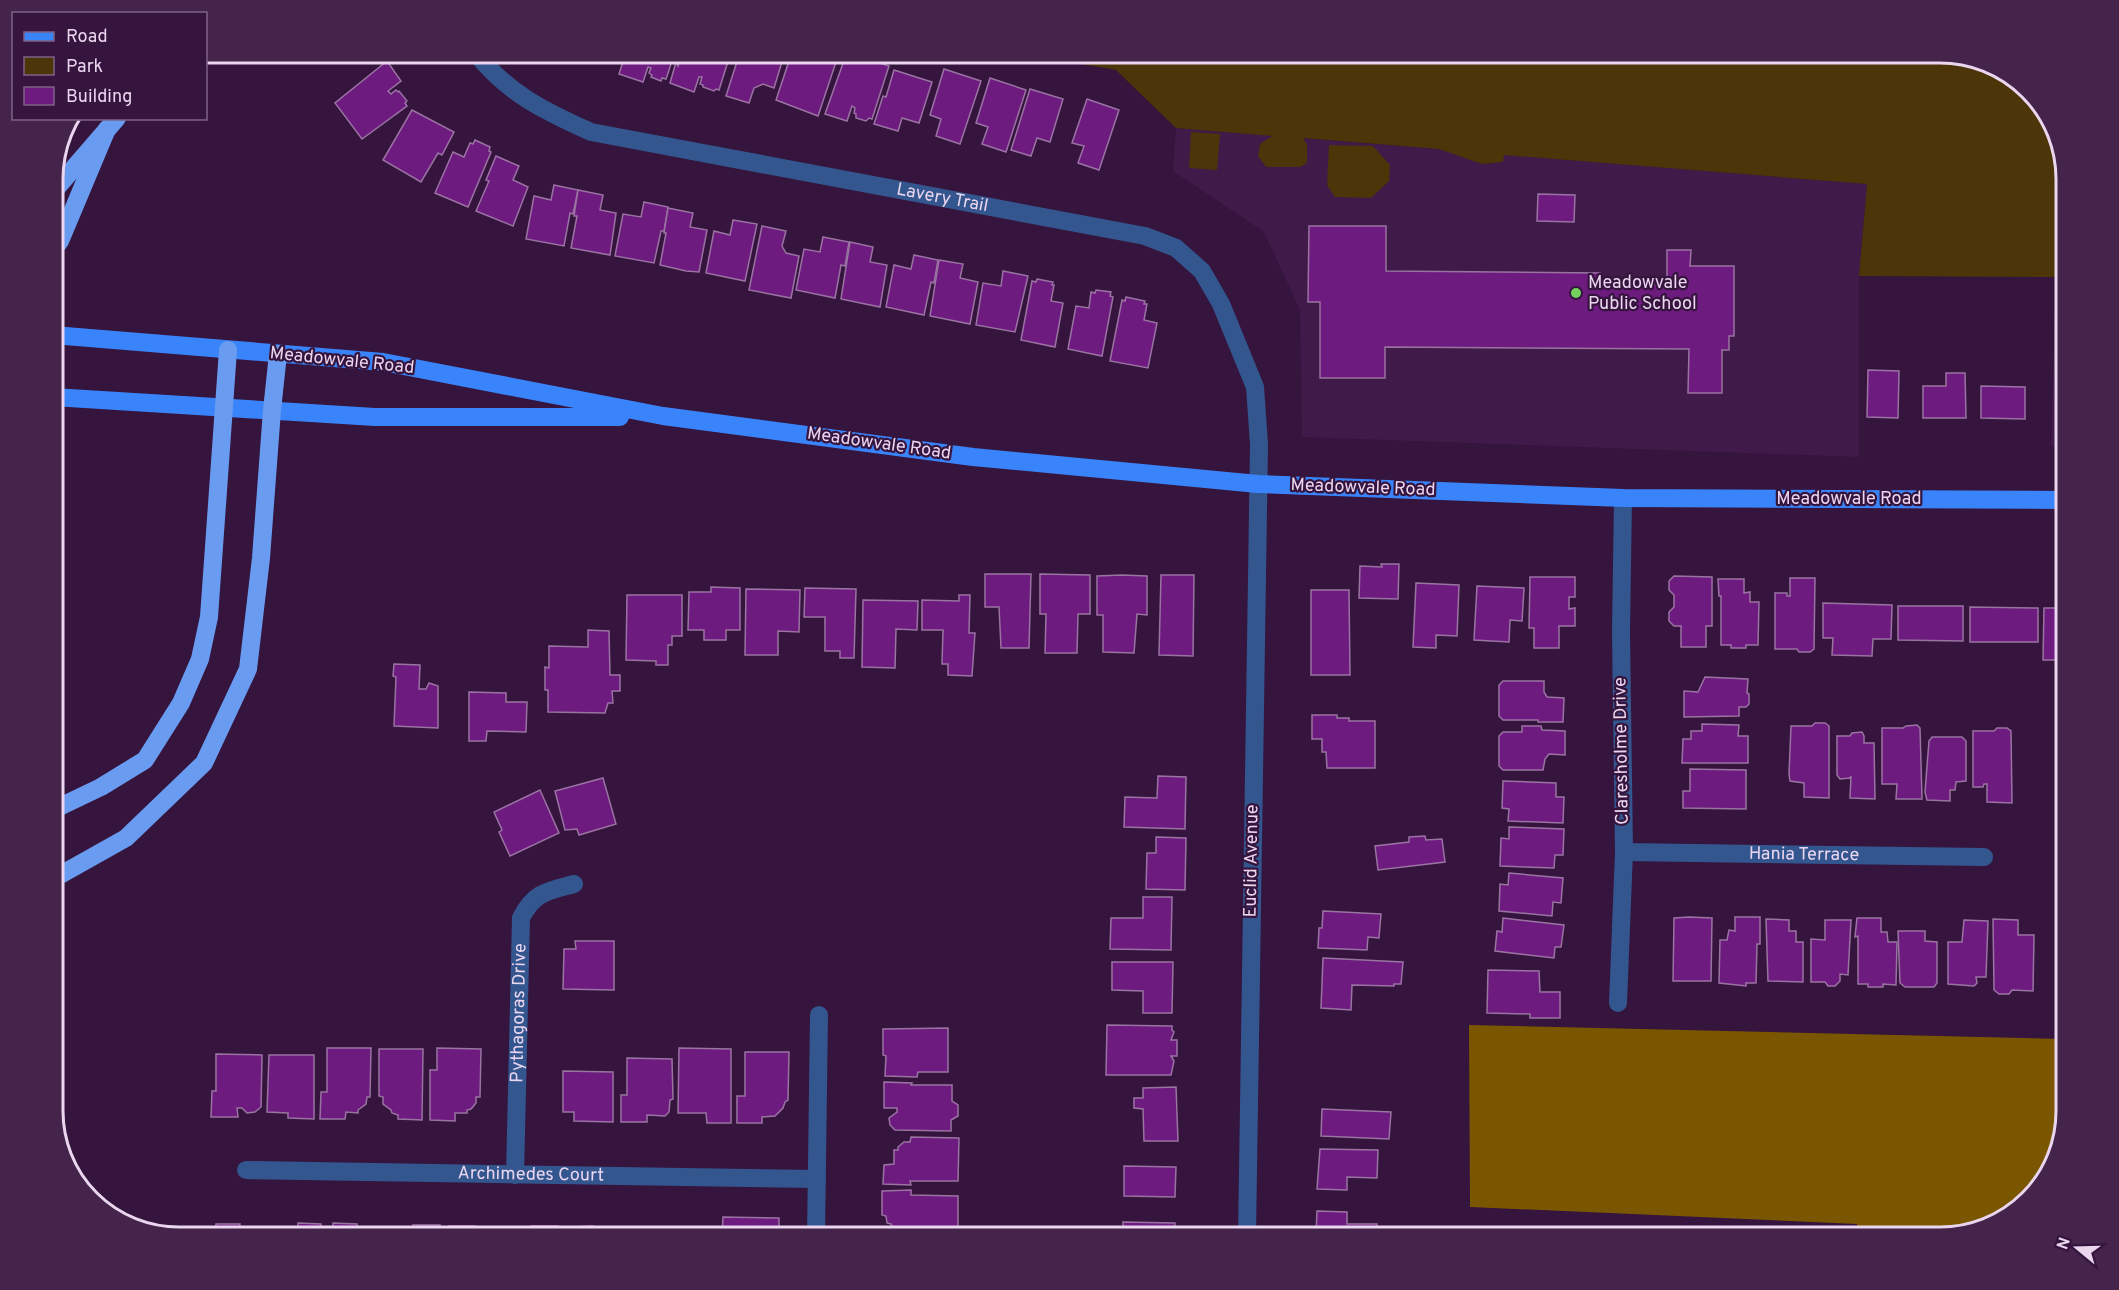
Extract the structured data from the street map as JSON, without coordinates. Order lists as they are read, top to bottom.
{
  "streets": {
    "main road": ["Meadowvale Road"],
    "street": [
      "Lavery Trail",
      "Claresholme Drive",
      "Hania Terrace",
      "Euclid Avenue",
      "Pythagoras Drive",
      "Archimedes Court"
    ]
  },
  "crossings": [
    ["Lavery Trail", "Meadowvale Road"],
    ["Lavery Trail", "Euclid Avenue"],
    ["Meadowvale Road", "Claresholme Drive"],
    ["Meadowvale Road", "Euclid Avenue"],
    ["Claresholme Drive", "Hania Terrace"],
    ["Pythagoras Drive", "Archimedes Court"]
  ],
  "places": ["Meadowvale Public School"],
  "legend": ["Road", "Park", "Building"],
  "north": "left"
}
